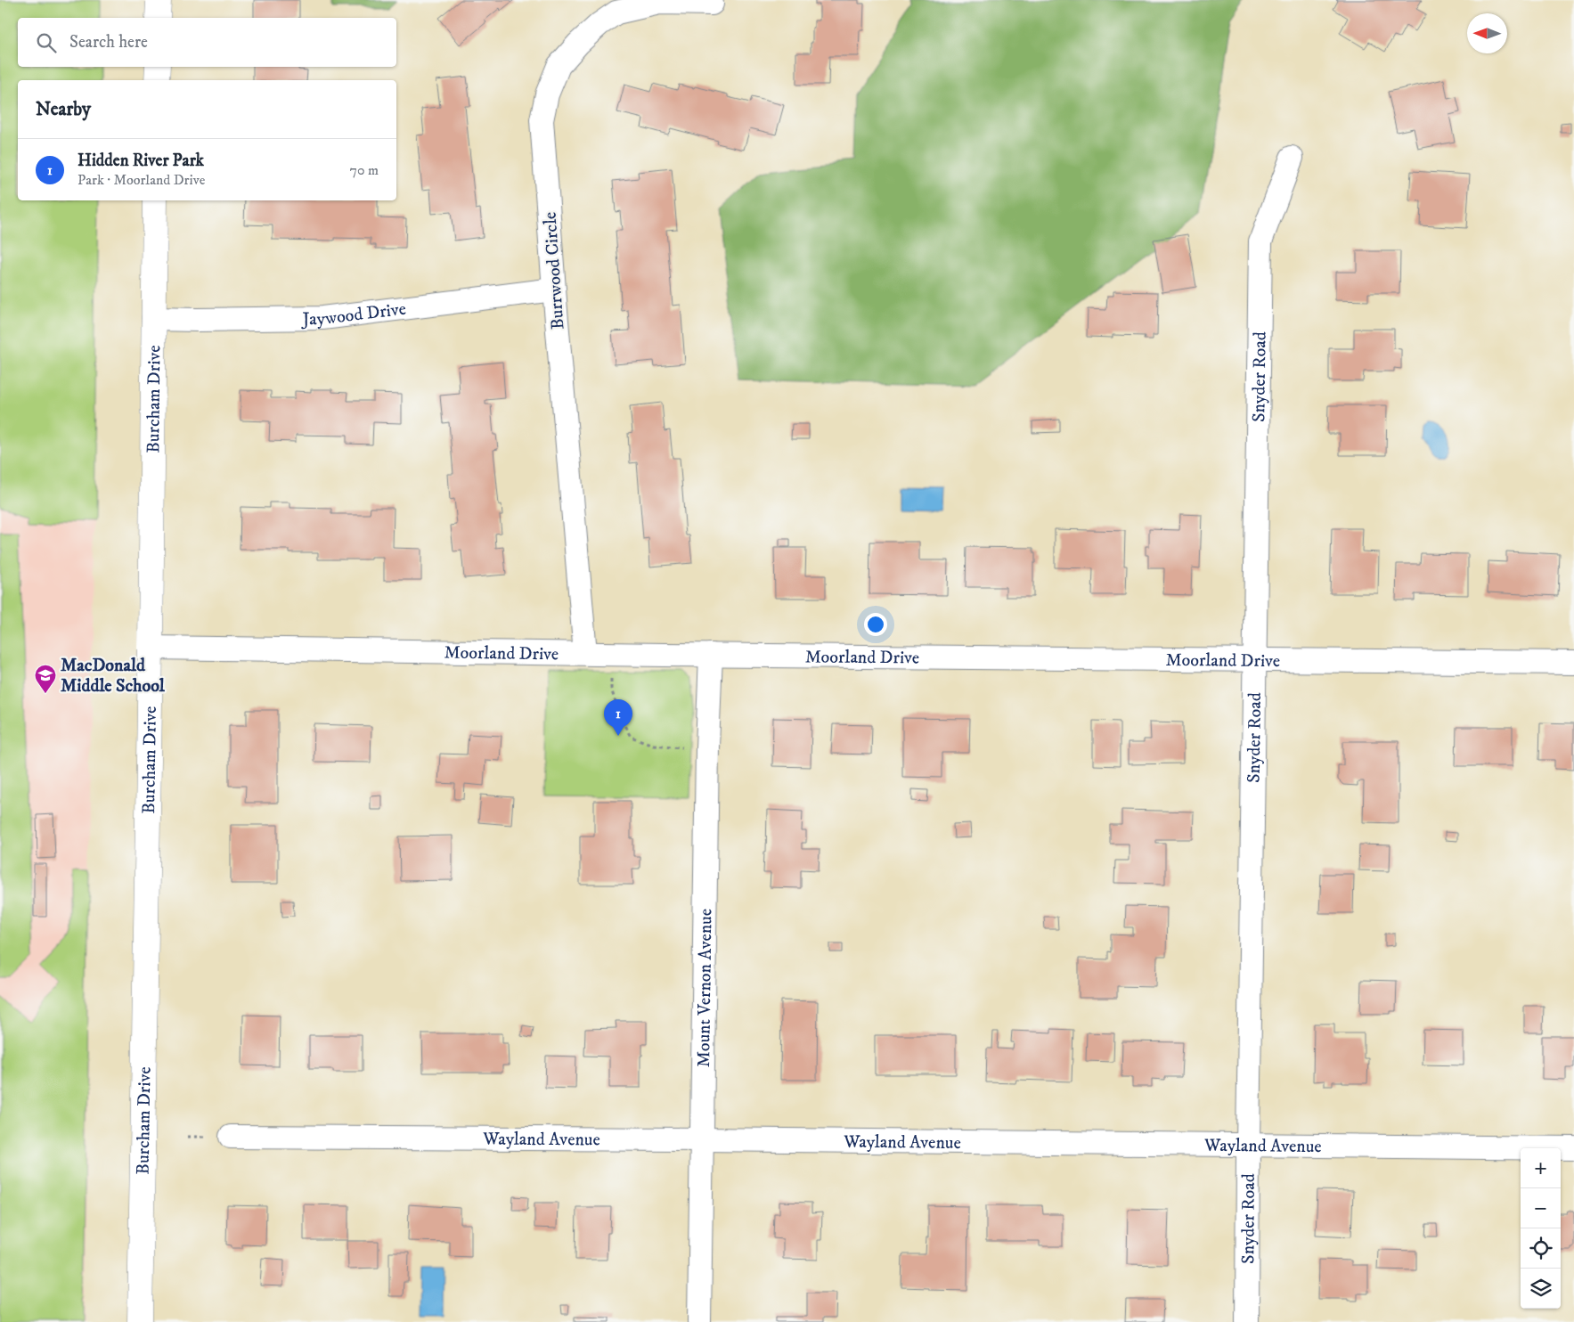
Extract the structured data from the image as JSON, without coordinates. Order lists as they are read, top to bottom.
{
  "streets": {
    "street": [
      "Burrwood Circle",
      "Jaywood Drive",
      "Snyder Road",
      "Burcham Drive",
      "Moorland Drive",
      "Mount Vernon Avenue",
      "Wayland Avenue"
    ]
  },
  "crossings": [
    ["Burrwood Circle", "Jaywood Drive"],
    ["Burrwood Circle", "Moorland Drive"],
    ["Jaywood Drive", "Burcham Drive"],
    ["Snyder Road", "Moorland Drive"],
    ["Snyder Road", "Wayland Avenue"],
    ["Burcham Drive", "Moorland Drive"],
    ["Moorland Drive", "Mount Vernon Avenue"],
    ["Mount Vernon Avenue", "Wayland Avenue"]
  ],
  "places": {
    "school or university": ["MacDonald Middle School"]
  },
  "north": "left",
  "page": {
    "search": "Search here",
    "heading": "Nearby",
    "list": [
      {
        "mark": "1",
        "name": "Hidden River Park",
        "note": "Park · Moorland Drive",
        "value": "70 m"
      }
    ],
    "pins": "1",
    "map_buttons": ["+", "−"]
  }
}
